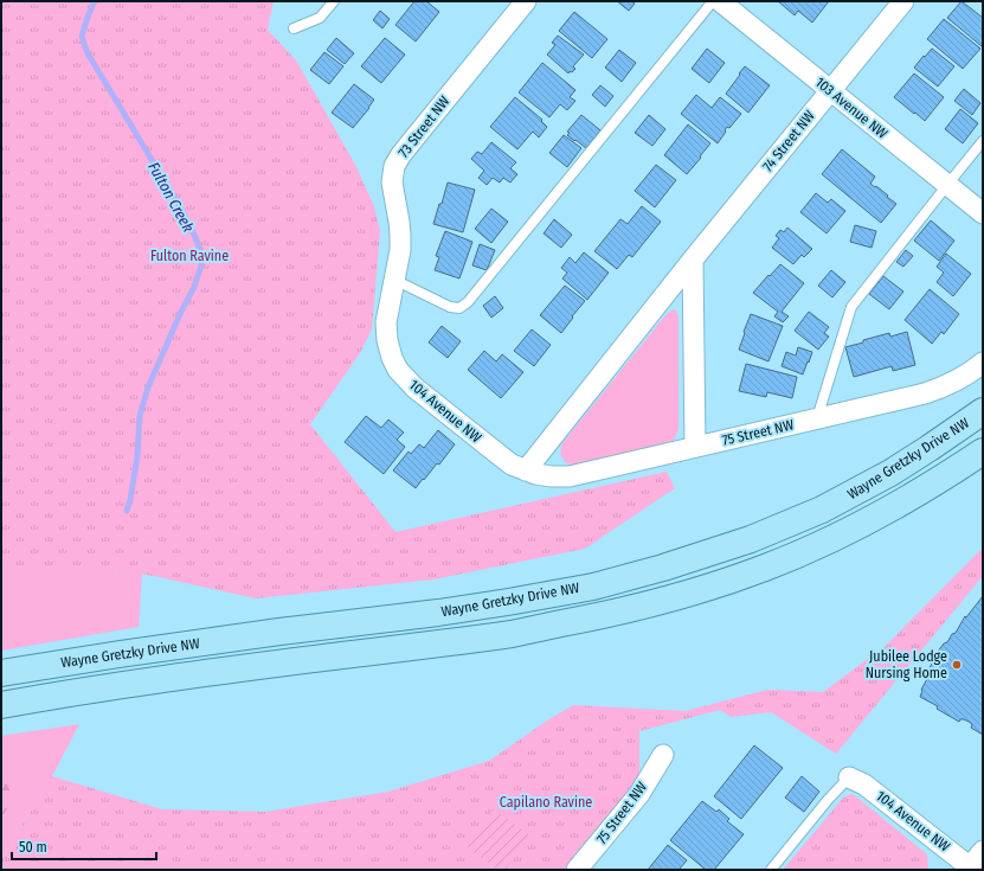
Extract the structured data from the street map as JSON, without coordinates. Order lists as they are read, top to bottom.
{
  "streets": {
    "main road": ["Wayne Gretzky Drive NW"],
    "street": [
      "103 Avenue NW",
      "73 Street NW",
      "74 Street NW",
      "104 Avenue NW",
      "75 Street NW"
    ]
  },
  "crossings": [
    ["103 Avenue NW", "74 Street NW"],
    ["73 Street NW", "104 Avenue NW"],
    ["74 Street NW", "104 Avenue NW"],
    ["74 Street NW", "75 Street NW"],
    ["104 Avenue NW", "75 Street NW"]
  ],
  "water": ["Fulton Creek"],
  "parks": ["Fulton Ravine", "Capilano Ravine"],
  "places": ["Jubilee Lodge Nursing Home"],
  "scale_bar": "50 m"
}
